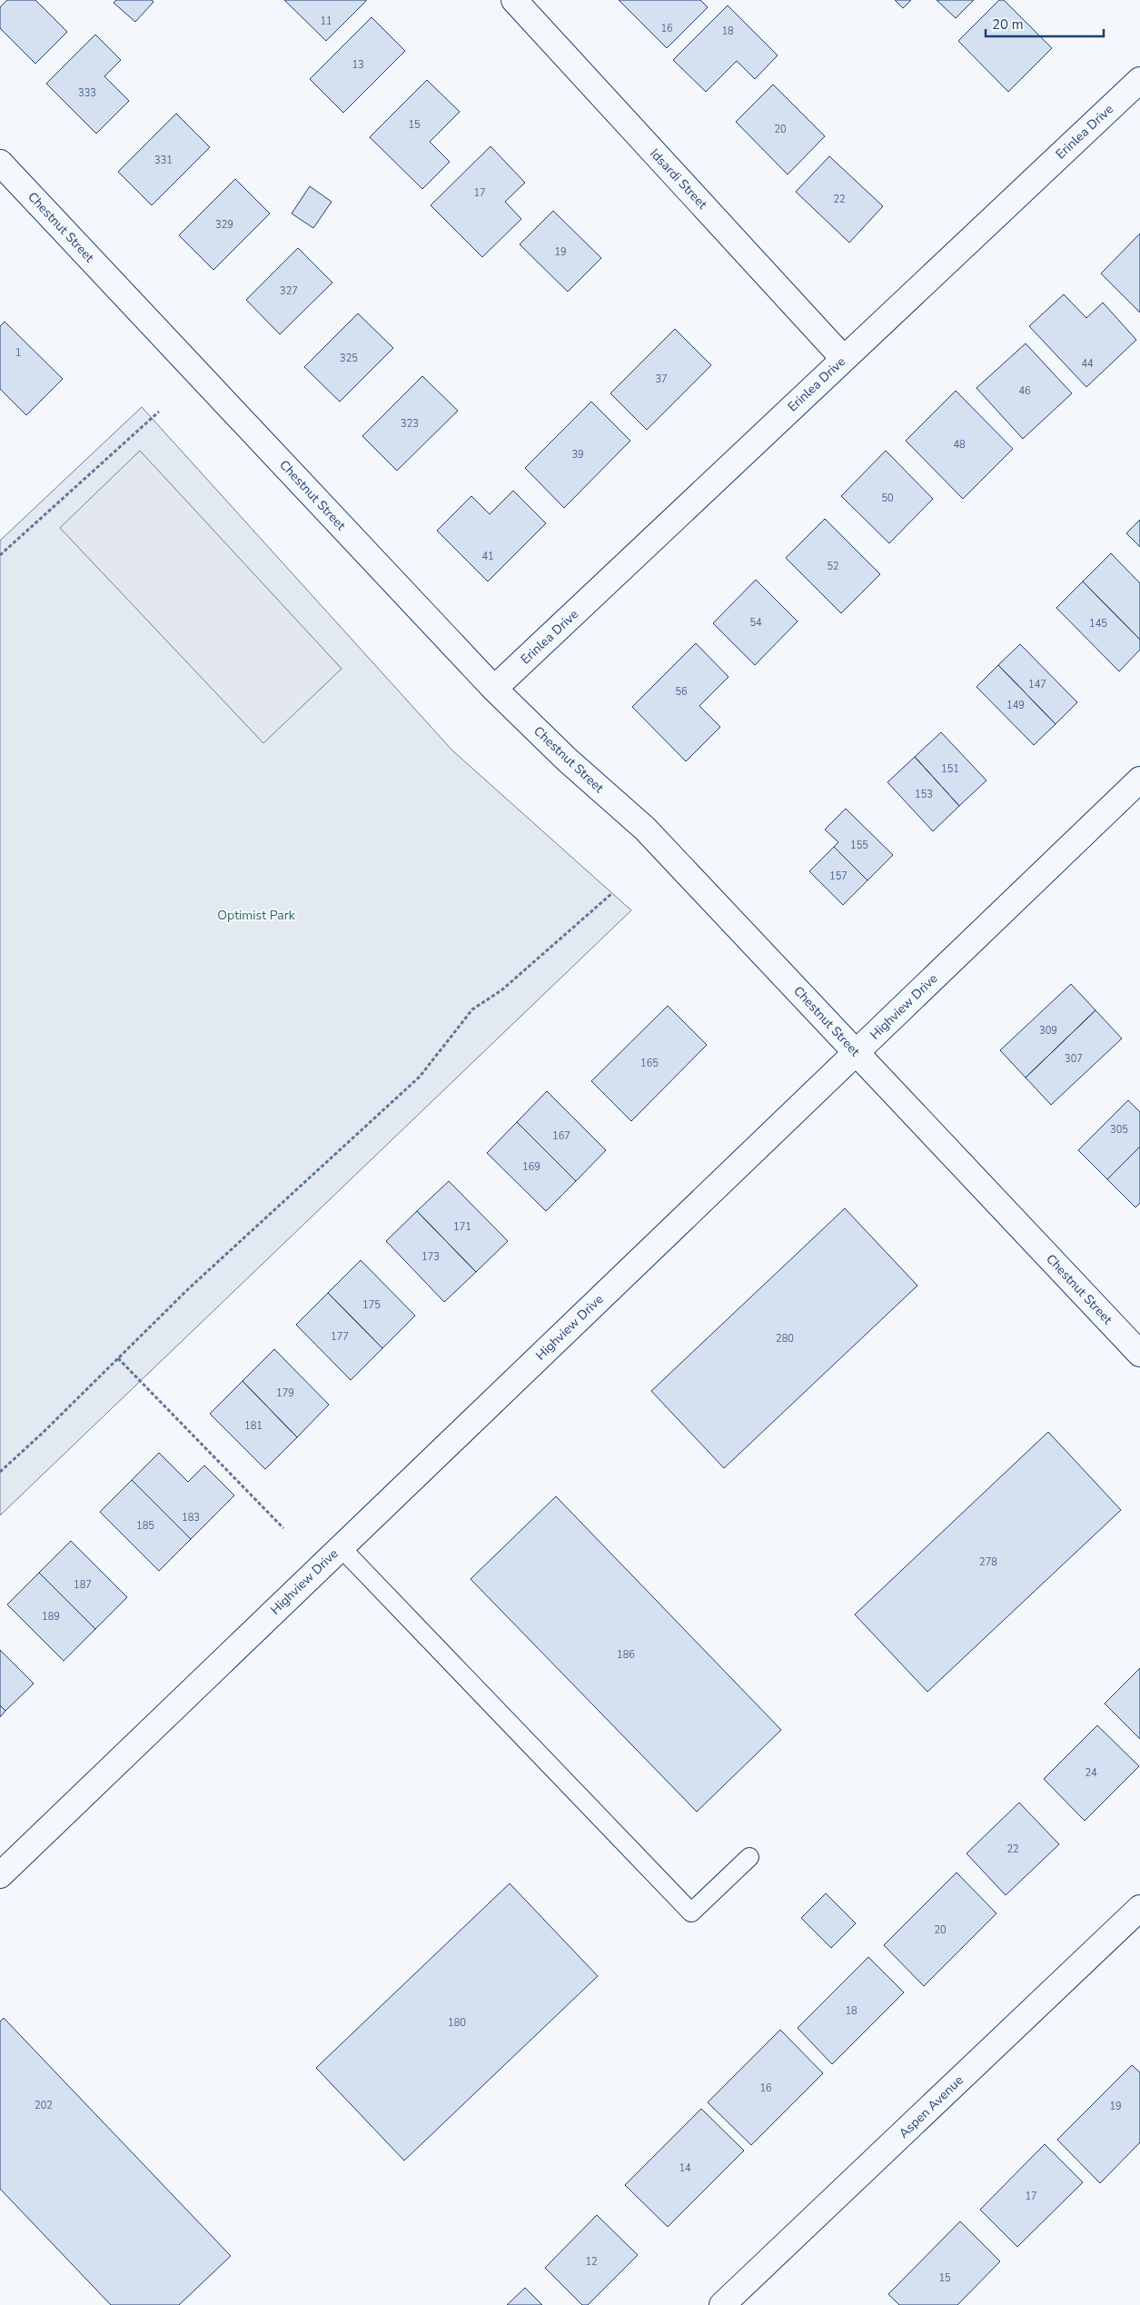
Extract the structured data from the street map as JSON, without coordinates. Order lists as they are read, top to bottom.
{
  "streets": {
    "street": [
      "Erinlea Drive",
      "Idsardi Street",
      "Chestnut Street",
      "Highview Drive",
      "Aspen Avenue"
    ]
  },
  "crossings": [
    ["Erinlea Drive", "Idsardi Street"],
    ["Erinlea Drive", "Chestnut Street"],
    ["Chestnut Street", "Highview Drive"]
  ],
  "parks": ["Optimist Park"],
  "house_numbers": [
    "11",
    "16",
    "18",
    "13",
    "333",
    "15",
    "20",
    "331",
    "17",
    "22",
    "329",
    "19",
    "327",
    "1",
    "325",
    "44",
    "37",
    "46",
    "323",
    "48",
    "39",
    "50",
    "41",
    "52",
    "54",
    "145",
    "147",
    "56",
    "149",
    "151",
    "153",
    "155",
    "157",
    "309",
    "307",
    "165",
    "305",
    "167",
    "169",
    "171",
    "173",
    "175",
    "177",
    "280",
    "179",
    "181",
    "183",
    "185",
    "278",
    "187",
    "189",
    "186",
    "24",
    "22",
    "20",
    "18",
    "180",
    "16",
    "202",
    "19",
    "14",
    "17",
    "12",
    "15"
  ],
  "scale_bar": "20 m"
}
